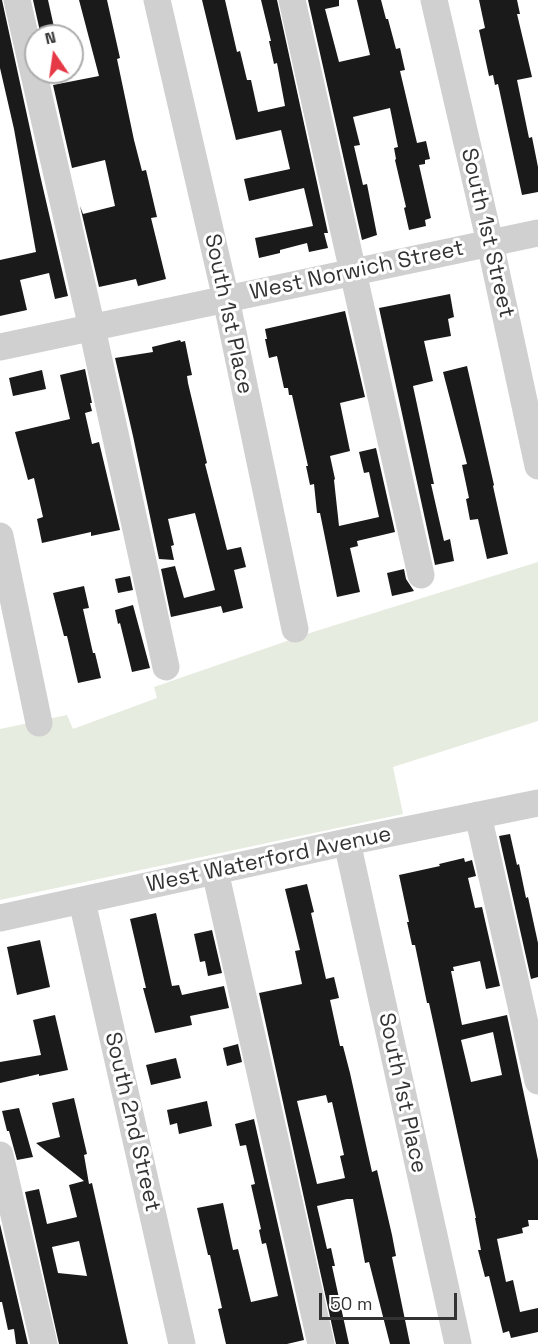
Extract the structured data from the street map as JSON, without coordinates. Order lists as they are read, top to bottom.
{
  "streets": {
    "street": [
      "South 1st Street",
      "West Norwich Street",
      "South 1st Place",
      "West Waterford Avenue",
      "South 2nd Street"
    ]
  },
  "crossings": [
    ["South 1st Street", "West Norwich Street"],
    ["West Norwich Street", "South 1st Place"],
    ["South 1st Place", "West Waterford Avenue"],
    ["West Waterford Avenue", "South 2nd Street"]
  ],
  "scale_bar": "50 m",
  "north": "top"
}
